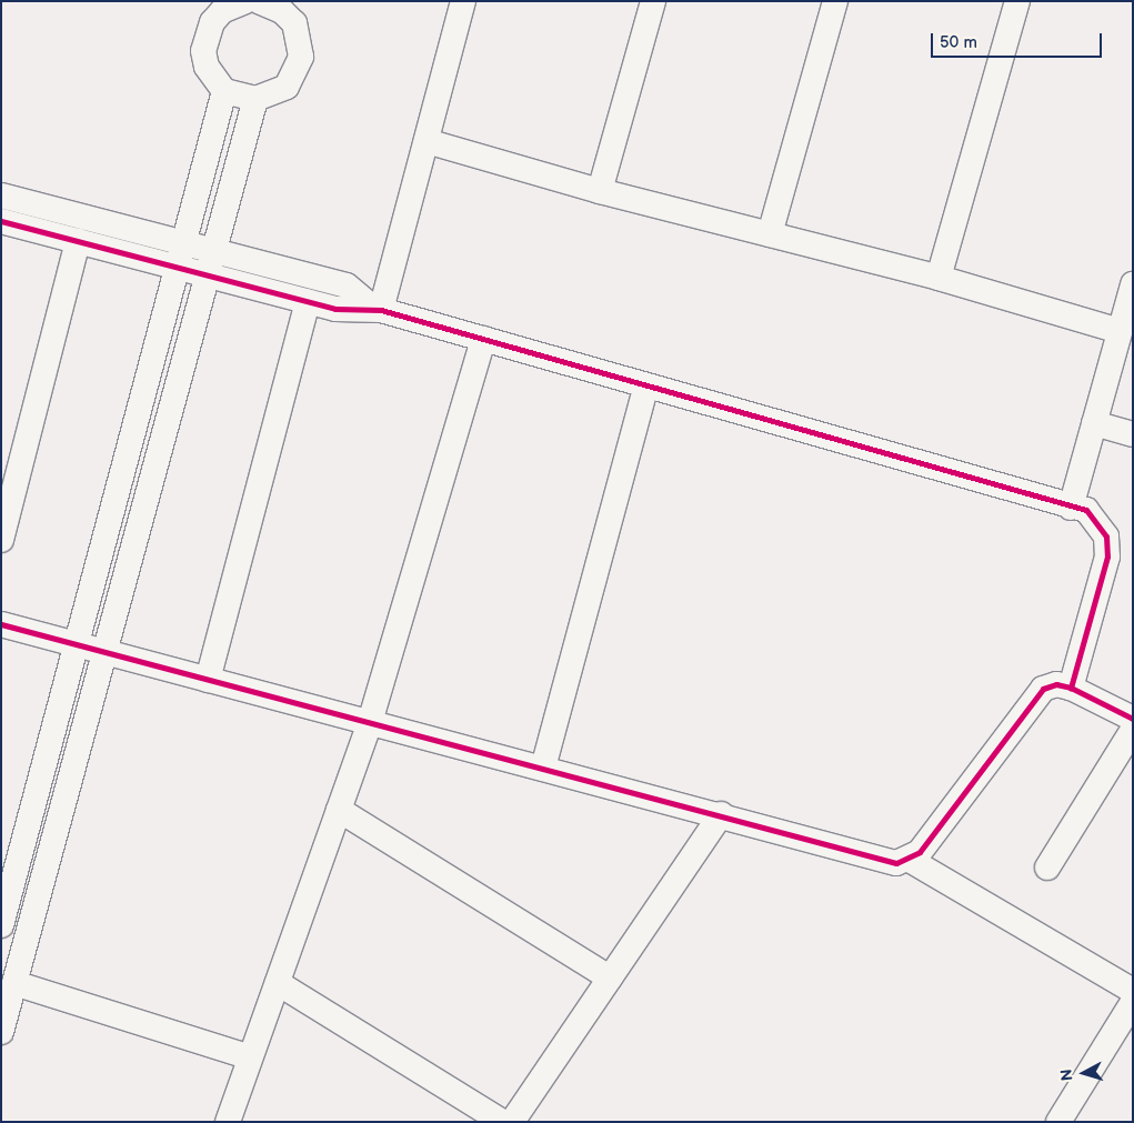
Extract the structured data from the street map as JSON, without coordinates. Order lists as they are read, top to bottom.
{
  "scale_bar": "50 m",
  "north": "left"
}
